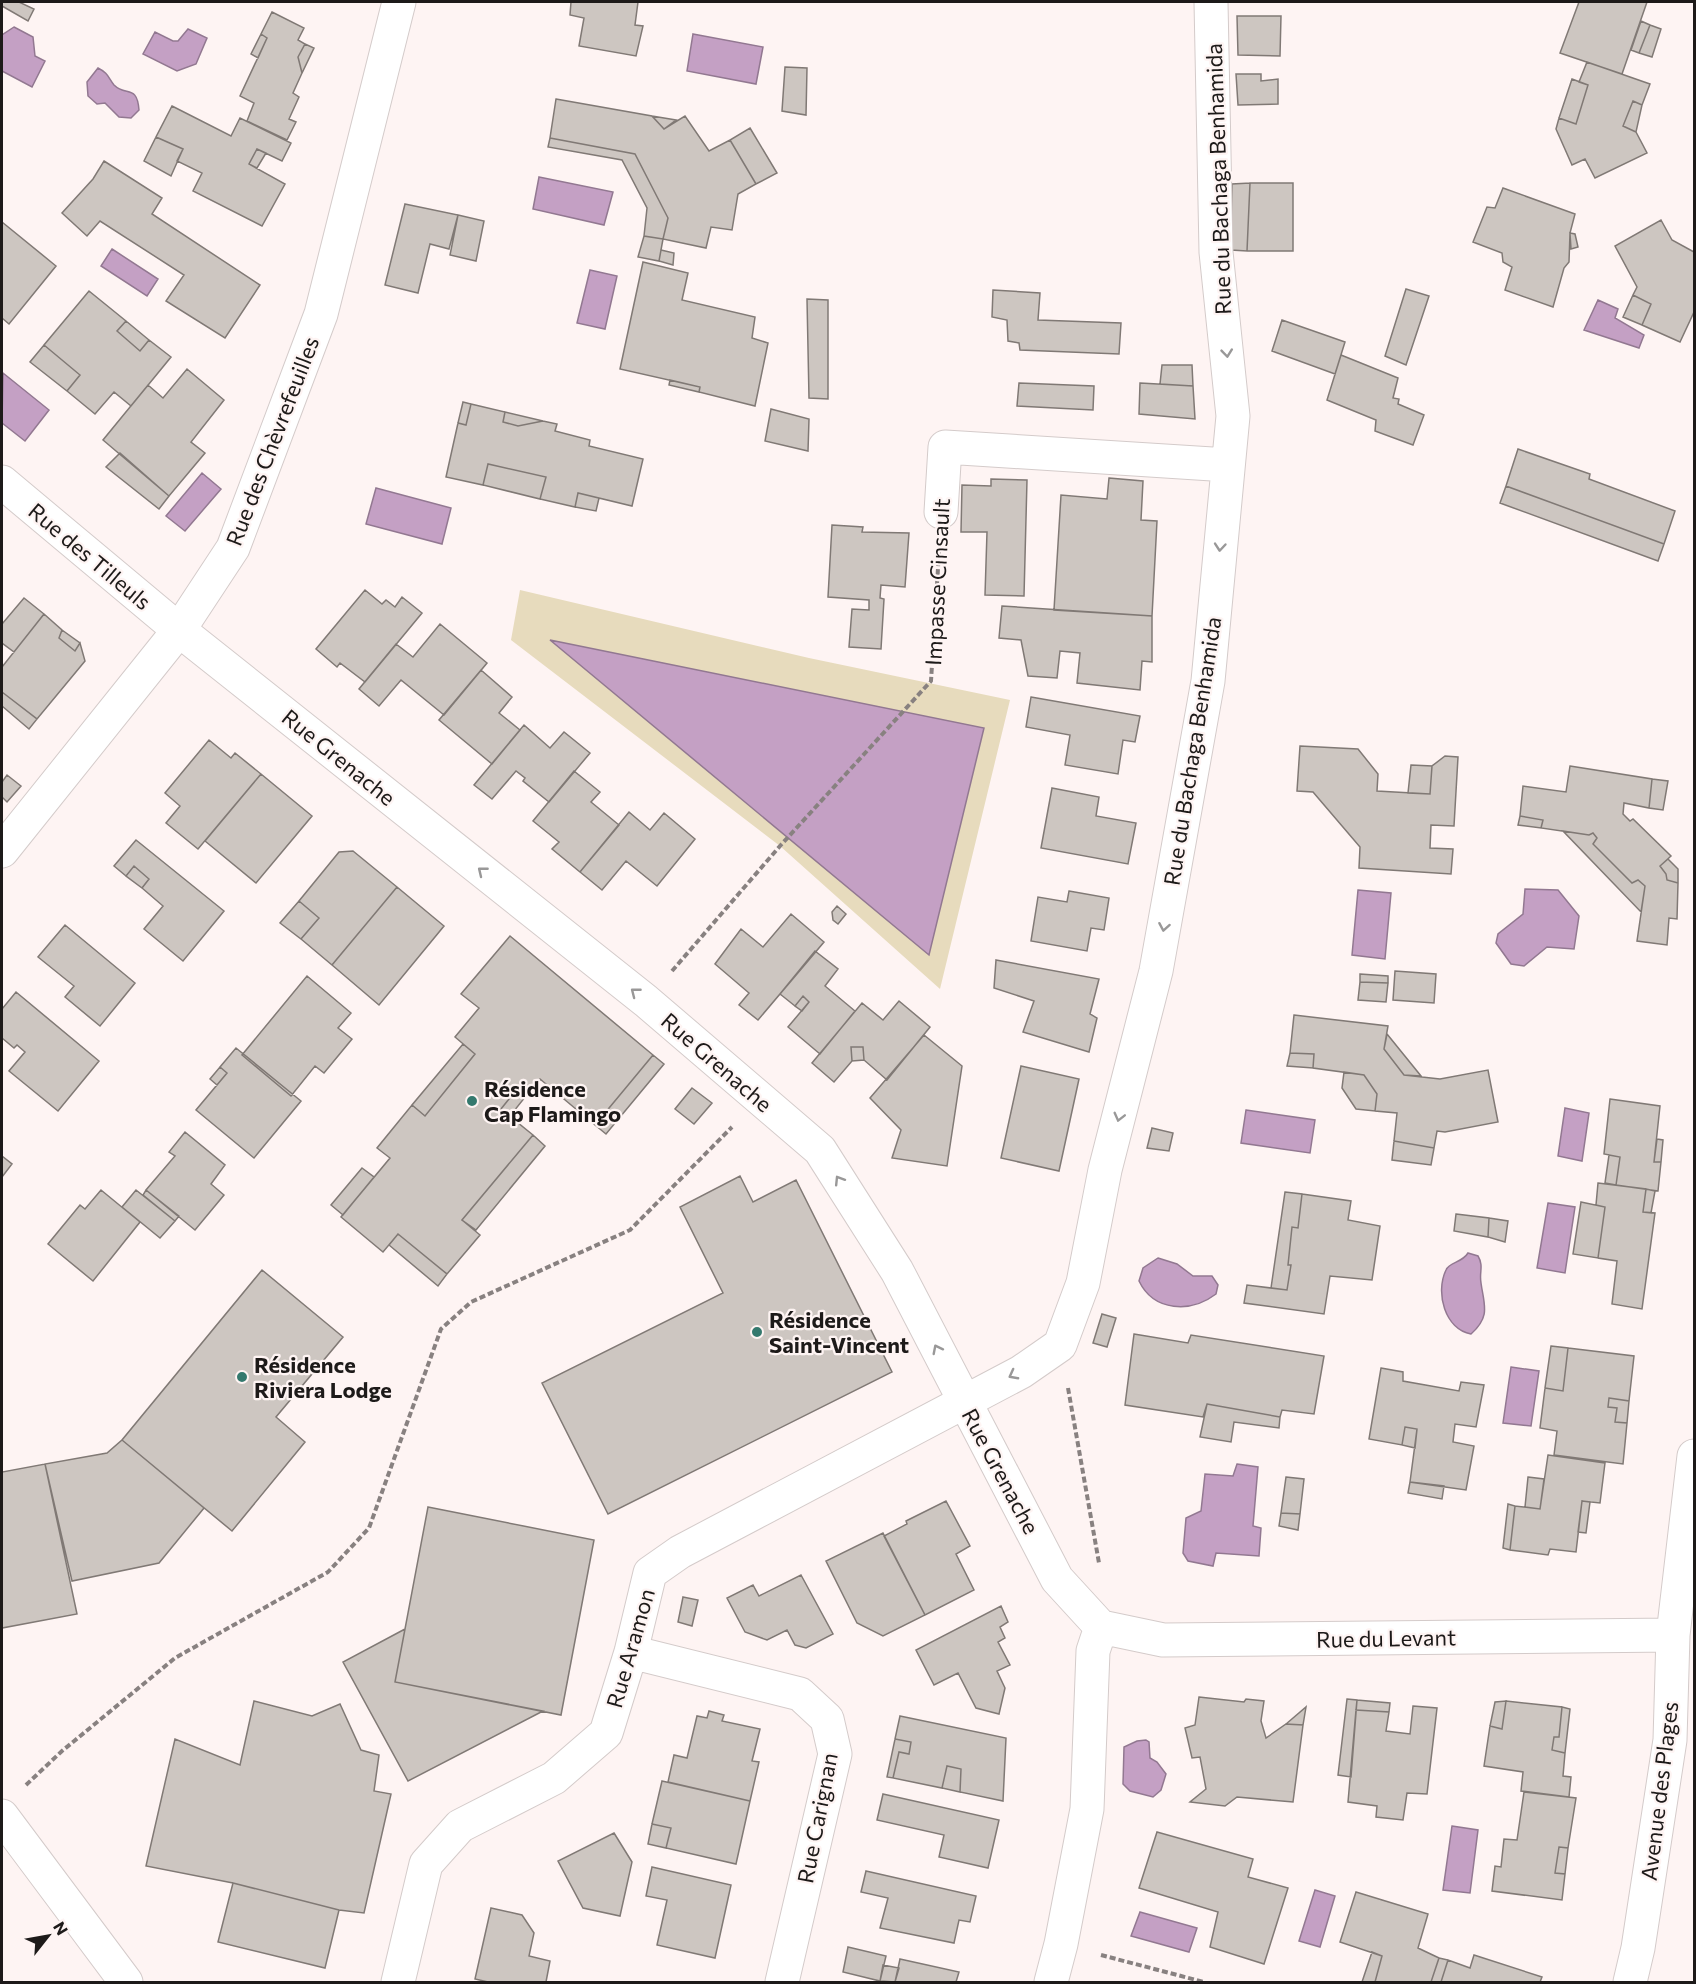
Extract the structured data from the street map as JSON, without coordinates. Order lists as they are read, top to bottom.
{
  "streets": {
    "street": [
      "Rue du Bachaga Benhamida",
      "Rue des Chèvrefeuilles",
      "Rue des Tilleuls",
      "Impasse Cinsault",
      "Rue Grenache",
      "Rue du Levant",
      "Rue Aramon",
      "Avenue des Plages",
      "Rue Carignan"
    ]
  },
  "crossings": [
    ["Rue du Bachaga Benhamida", "Impasse Cinsault"],
    ["Rue des Chèvrefeuilles", "Rue des Tilleuls"],
    ["Rue des Chèvrefeuilles", "Rue Grenache"],
    ["Rue des Tilleuls", "Rue Grenache"],
    ["Impasse Cinsault", "Rue Grenache"],
    ["Rue Grenache", "Rue du Levant"],
    ["Rue Grenache", "Rue Aramon"],
    ["Rue du Levant", "Avenue des Plages"],
    ["Rue Aramon", "Rue Carignan"]
  ],
  "one_way": ["Rue du Bachaga Benhamida", "Rue Grenache"],
  "places": ["Résidence Cap Flamingo", "Résidence Saint-Vincent", "Résidence Riviera Lodge"],
  "north": "top right"
}
